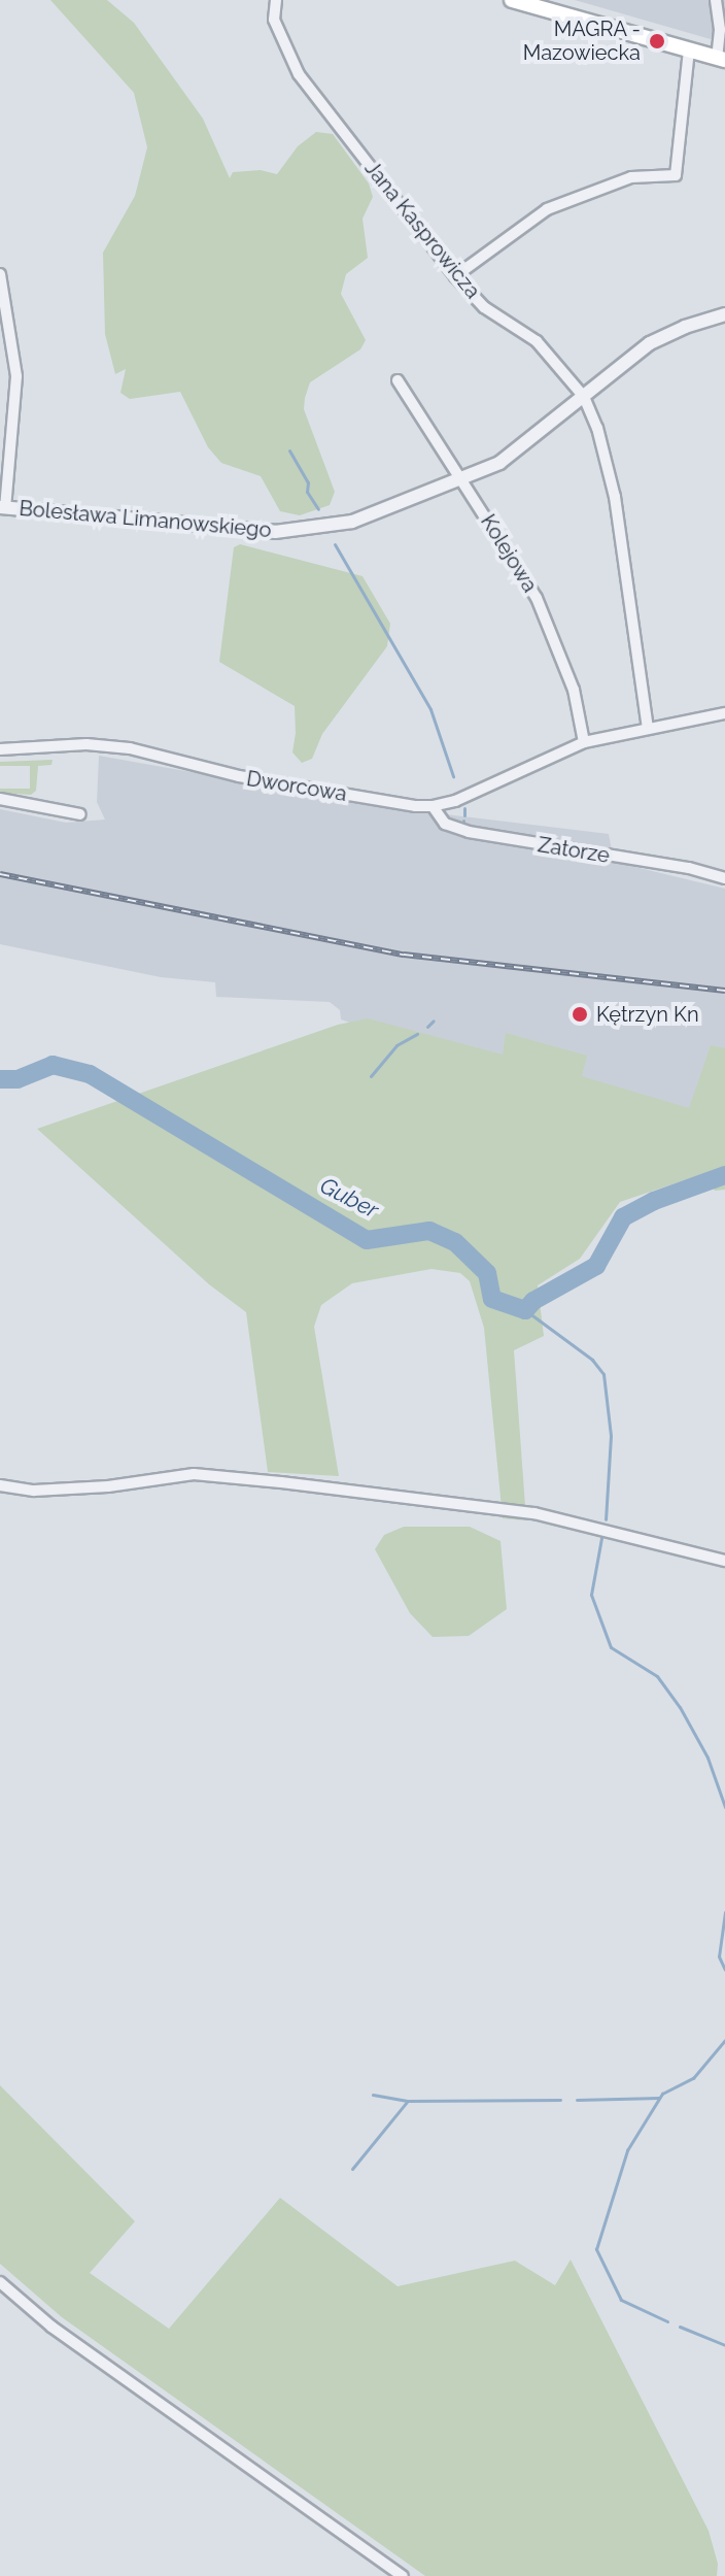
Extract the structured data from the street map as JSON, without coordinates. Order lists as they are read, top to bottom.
{
  "streets": {
    "street": [
      "Jana Kasprowicza",
      "Bolesława Limanowskiego",
      "Kolejowa",
      "Dworcowa",
      "Zatorze"
    ]
  },
  "crossings": [
    ["Jana Kasprowicza", "Bolesława Limanowskiego"],
    ["Jana Kasprowicza", "Dworcowa"],
    ["Bolesława Limanowskiego", "Kolejowa"],
    ["Kolejowa", "Dworcowa"],
    ["Dworcowa", "Zatorze"]
  ],
  "water": ["Guber"],
  "places": ["MAGRA - Mazowiecka", "Kętrzyn Kn"]
}
